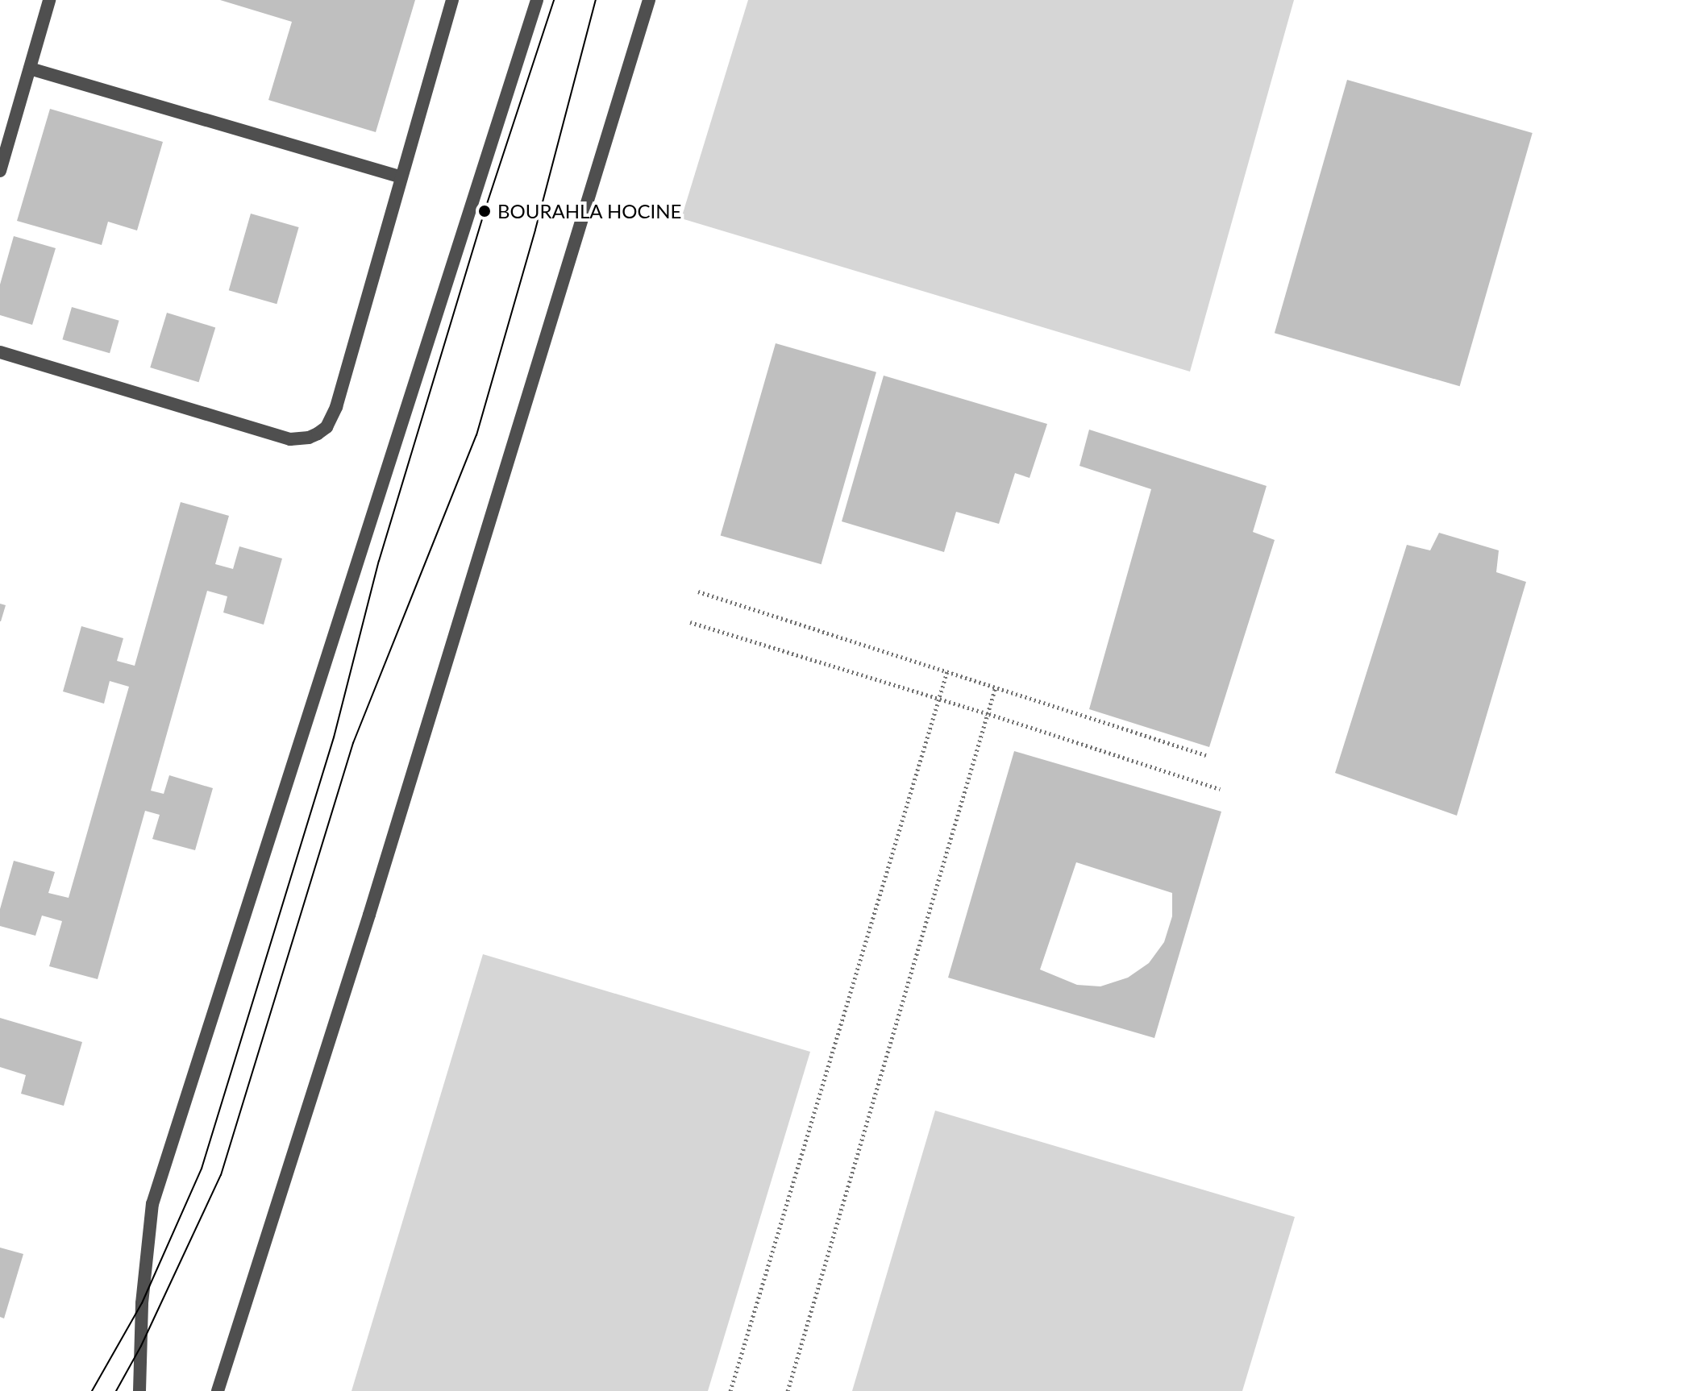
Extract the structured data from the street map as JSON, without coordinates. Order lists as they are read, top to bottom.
{
  "places": ["BOURAHLA HOCINE"]
}
